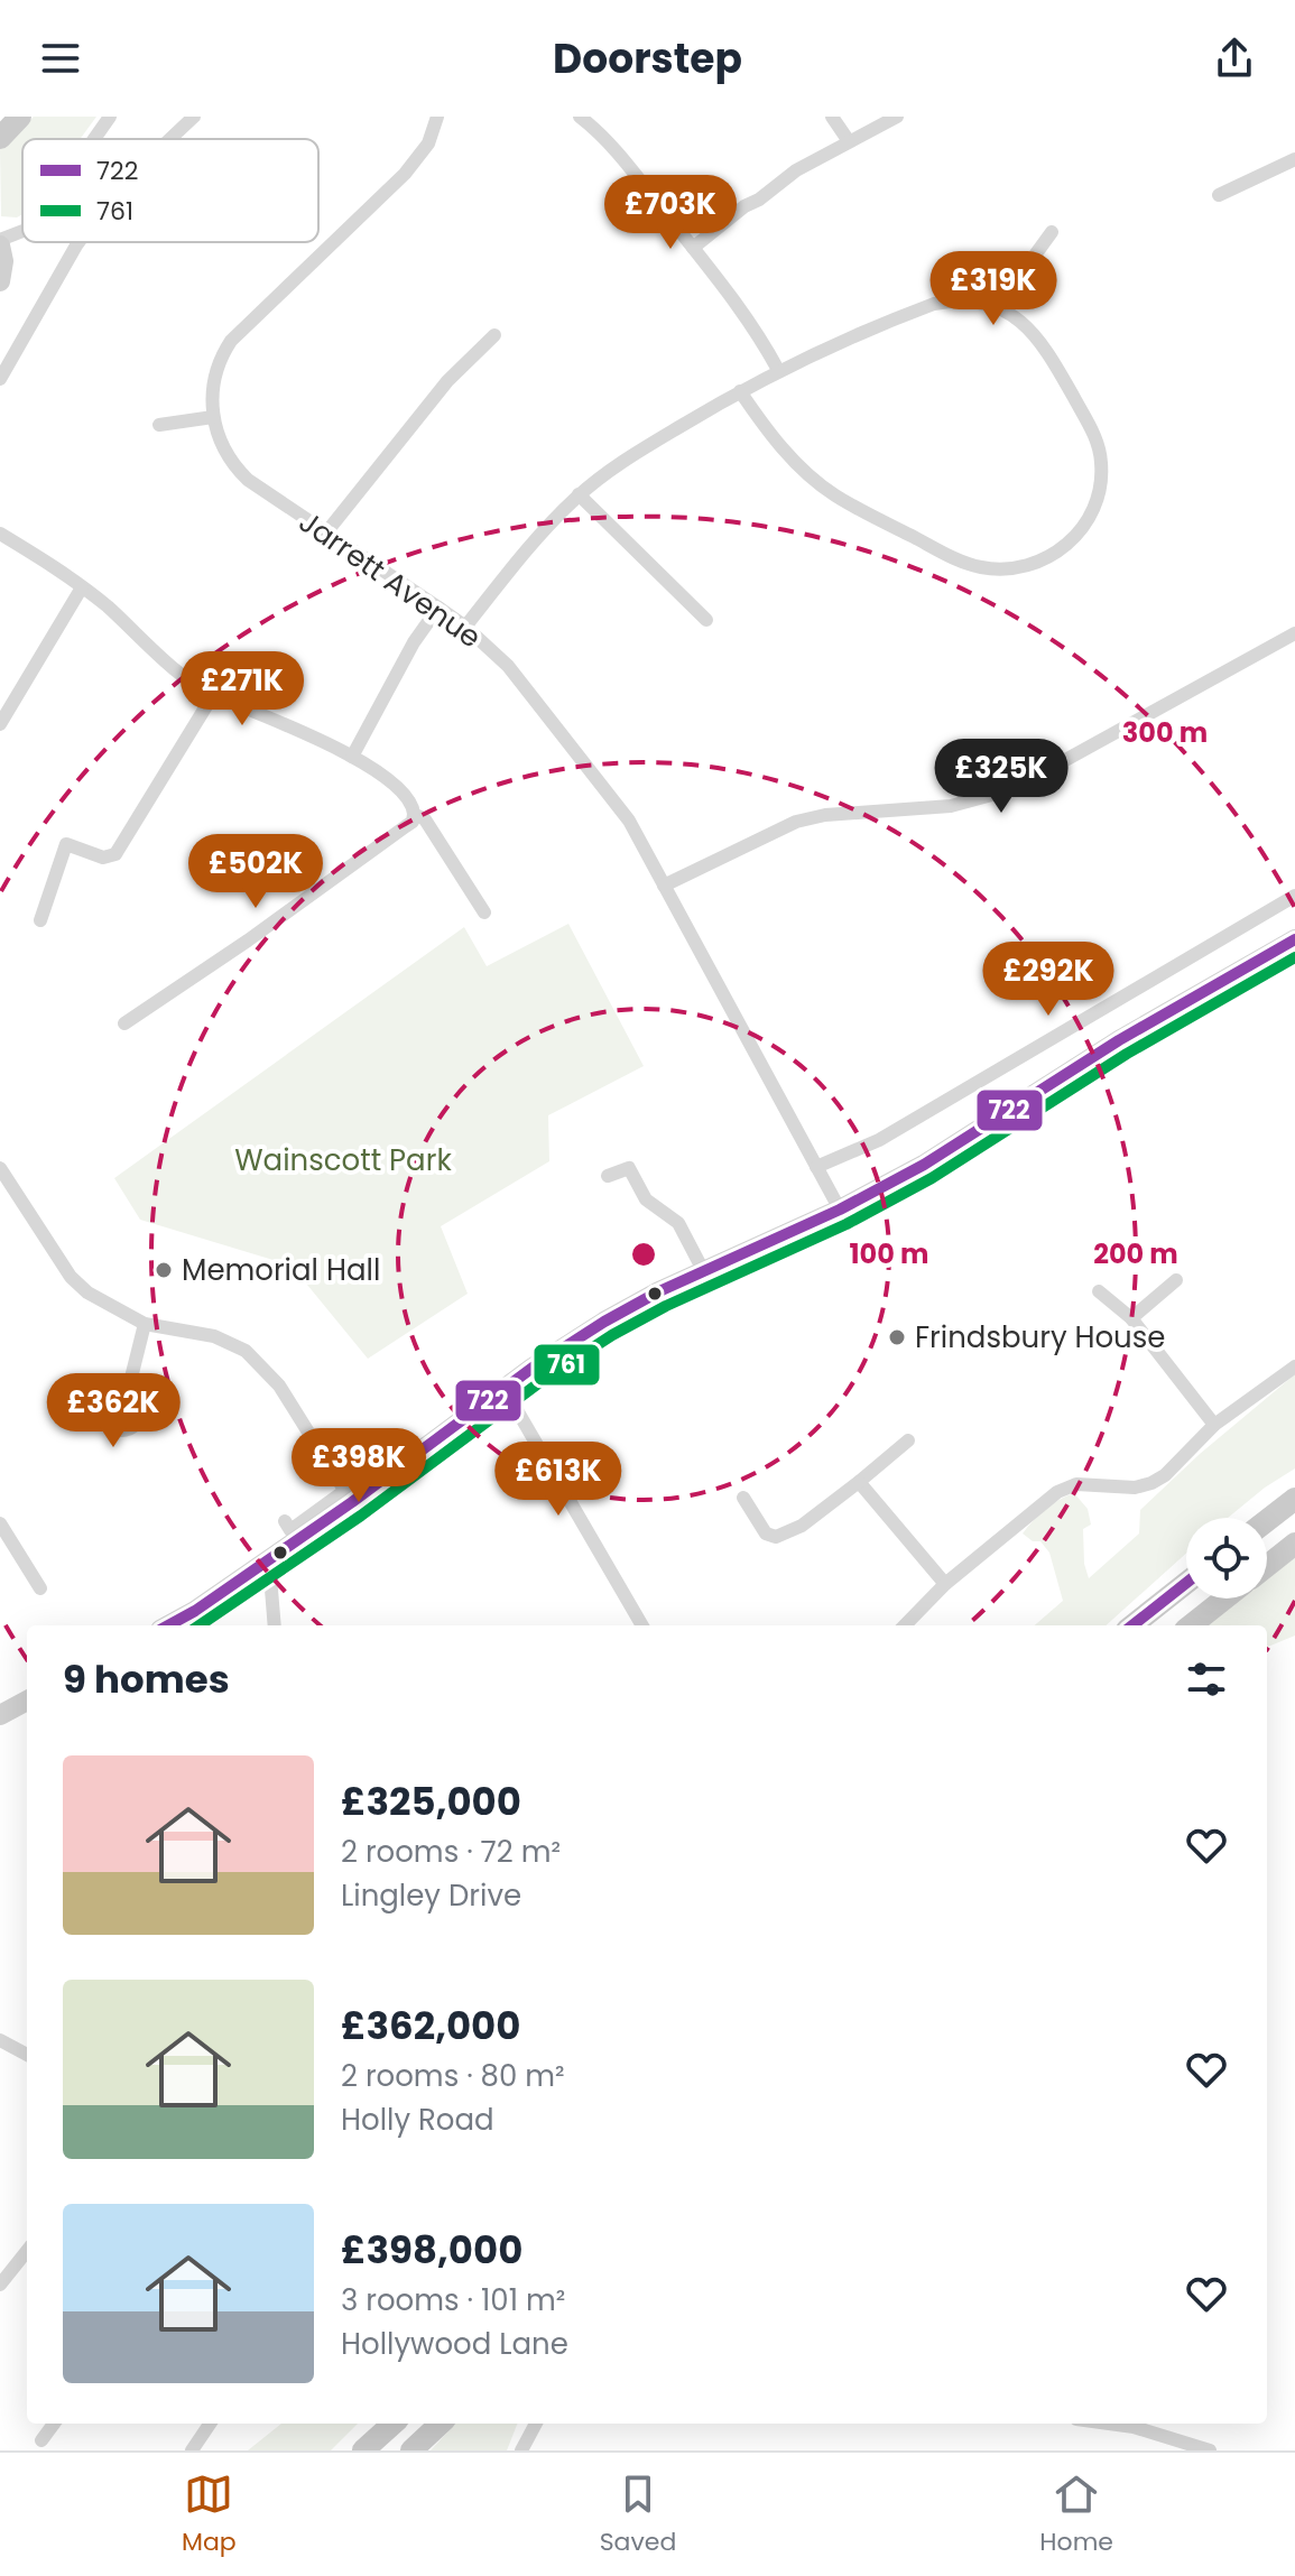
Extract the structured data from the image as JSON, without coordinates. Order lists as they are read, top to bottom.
{
  "streets": {
    "street": ["Jarrett Avenue"]
  },
  "parks": ["Wainscott Park"],
  "places": ["Memorial Hall", "Frindsbury House"],
  "lines": ["transit line 722", "transit line 761"],
  "legend": ["722", "761"],
  "page": {
    "header": "Doorstep",
    "price": [
      "£703K",
      "£319K",
      "£271K",
      "£325K",
      "£502K",
      "£292K",
      "£362K",
      "£398K",
      "£613K"
    ],
    "heading": "9 homes",
    "list": [
      {
        "name": "£325,000",
        "note": "2 rooms · 72 m² · Lingley Drive"
      },
      {
        "name": "£362,000",
        "note": "2 rooms · 80 m² · Holly Road"
      },
      {
        "name": "£398,000",
        "note": "3 rooms · 101 m² · Hollywood Lane"
      }
    ],
    "tabs": ["Map", "Saved", "Home"]
  },
  "rings": ["300 m", "100 m", "200 m"]
}
